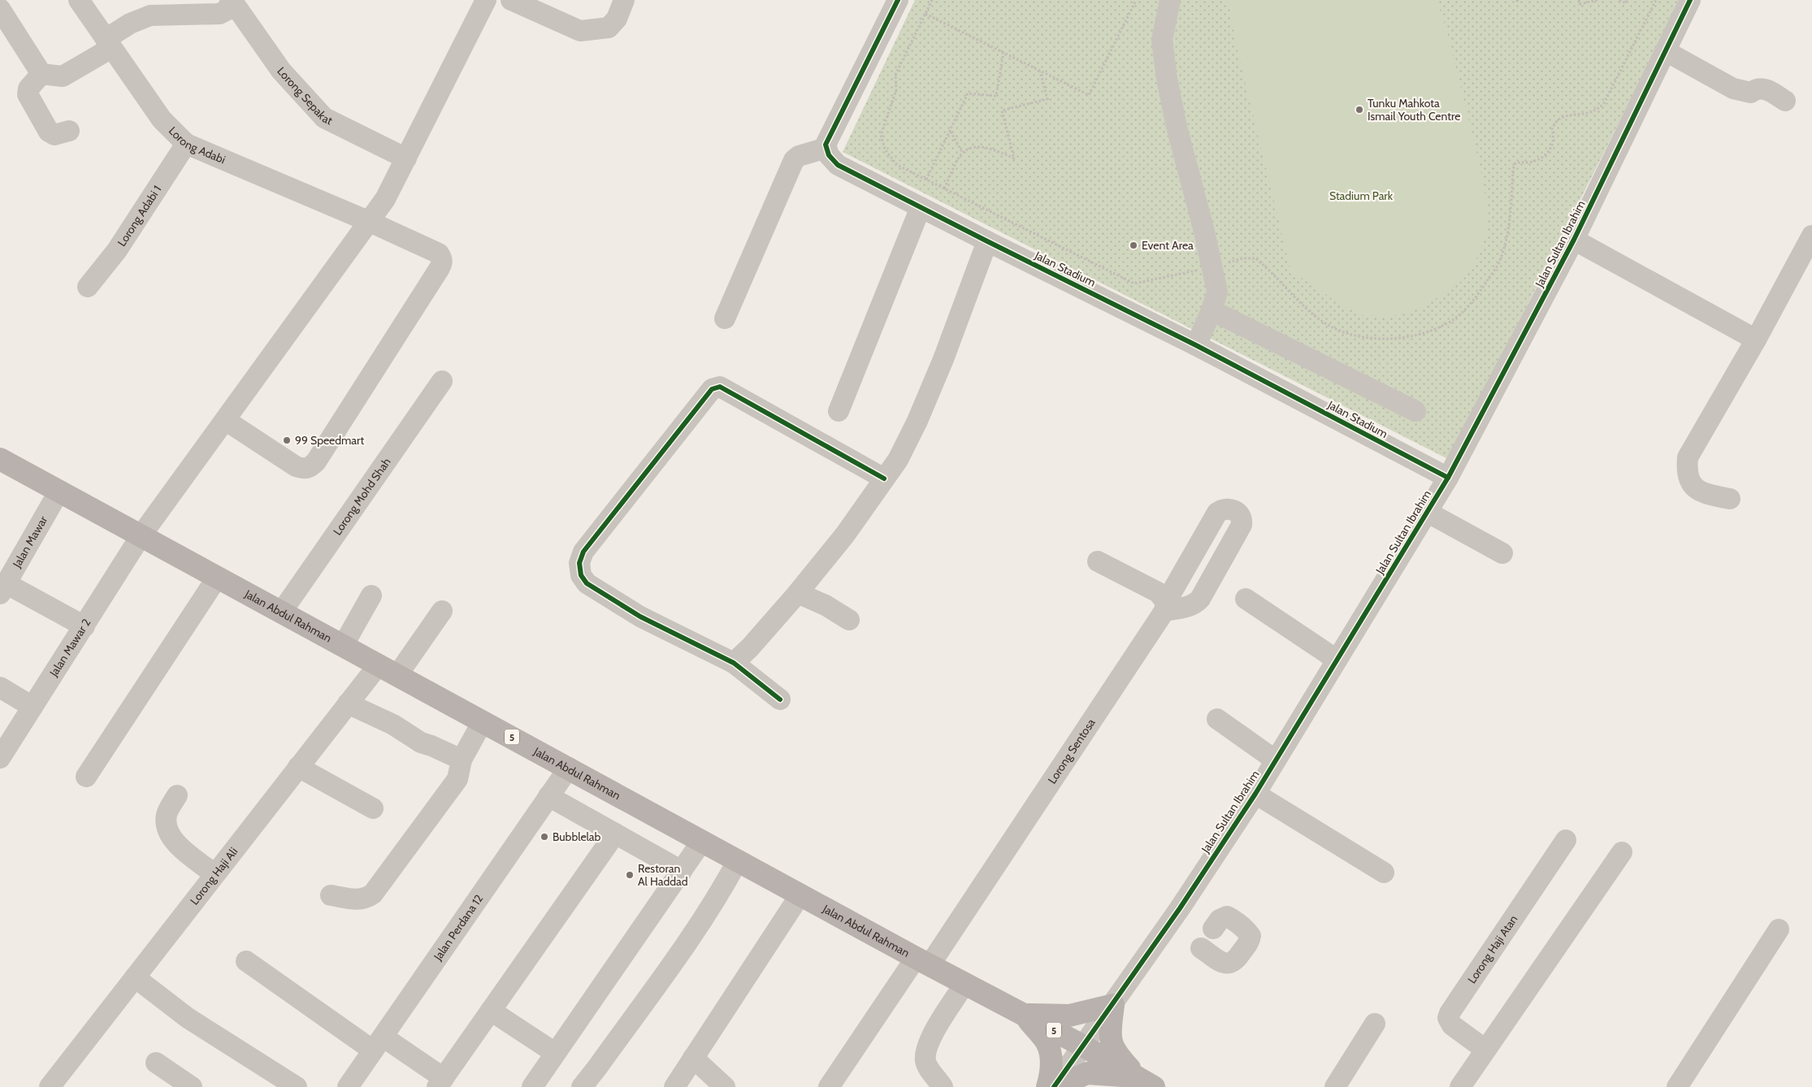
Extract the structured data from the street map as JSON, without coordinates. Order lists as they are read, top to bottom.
{
  "streets": {
    "main road": ["Jalan Abdul Rahman", "5"],
    "street": [
      "Lorong Sepakat",
      "Lorong Adabi",
      "Lorong Adabi 1",
      "Jalan Sultan Ibrahim",
      "Jalan Stadium",
      "Lorong Mohd Shah",
      "Jalan Mawar",
      "Jalan Mawar 2",
      "Lorong Sentosa",
      "Lorong Haji Ali",
      "Jalan Perdana 12",
      "Lorong Haji Atan"
    ]
  },
  "crossings": [
    ["Lorong Sepakat", "Jalan Mawar 2"],
    ["Lorong Adabi", "Lorong Adabi 1"],
    ["Lorong Adabi", "Jalan Mawar 2"],
    ["Jalan Sultan Ibrahim", "Jalan Stadium"],
    ["Jalan Sultan Ibrahim", "Jalan Abdul Rahman"],
    ["Lorong Mohd Shah", "Jalan Abdul Rahman"],
    ["Jalan Mawar", "Jalan Abdul Rahman"],
    ["Jalan Abdul Rahman", "Jalan Mawar 2"],
    ["Jalan Abdul Rahman", "Lorong Sentosa"],
    ["Jalan Abdul Rahman", "Lorong Haji Ali"],
    ["Jalan Abdul Rahman", "Jalan Perdana 12"]
  ],
  "parks": ["Stadium Park"],
  "places": [
    "Tunku Mahkota Ismail Youth Centre",
    "Event Area",
    "99 Speedmart",
    "Bubblelab",
    "Restoran Al Haddad"
  ]
}
